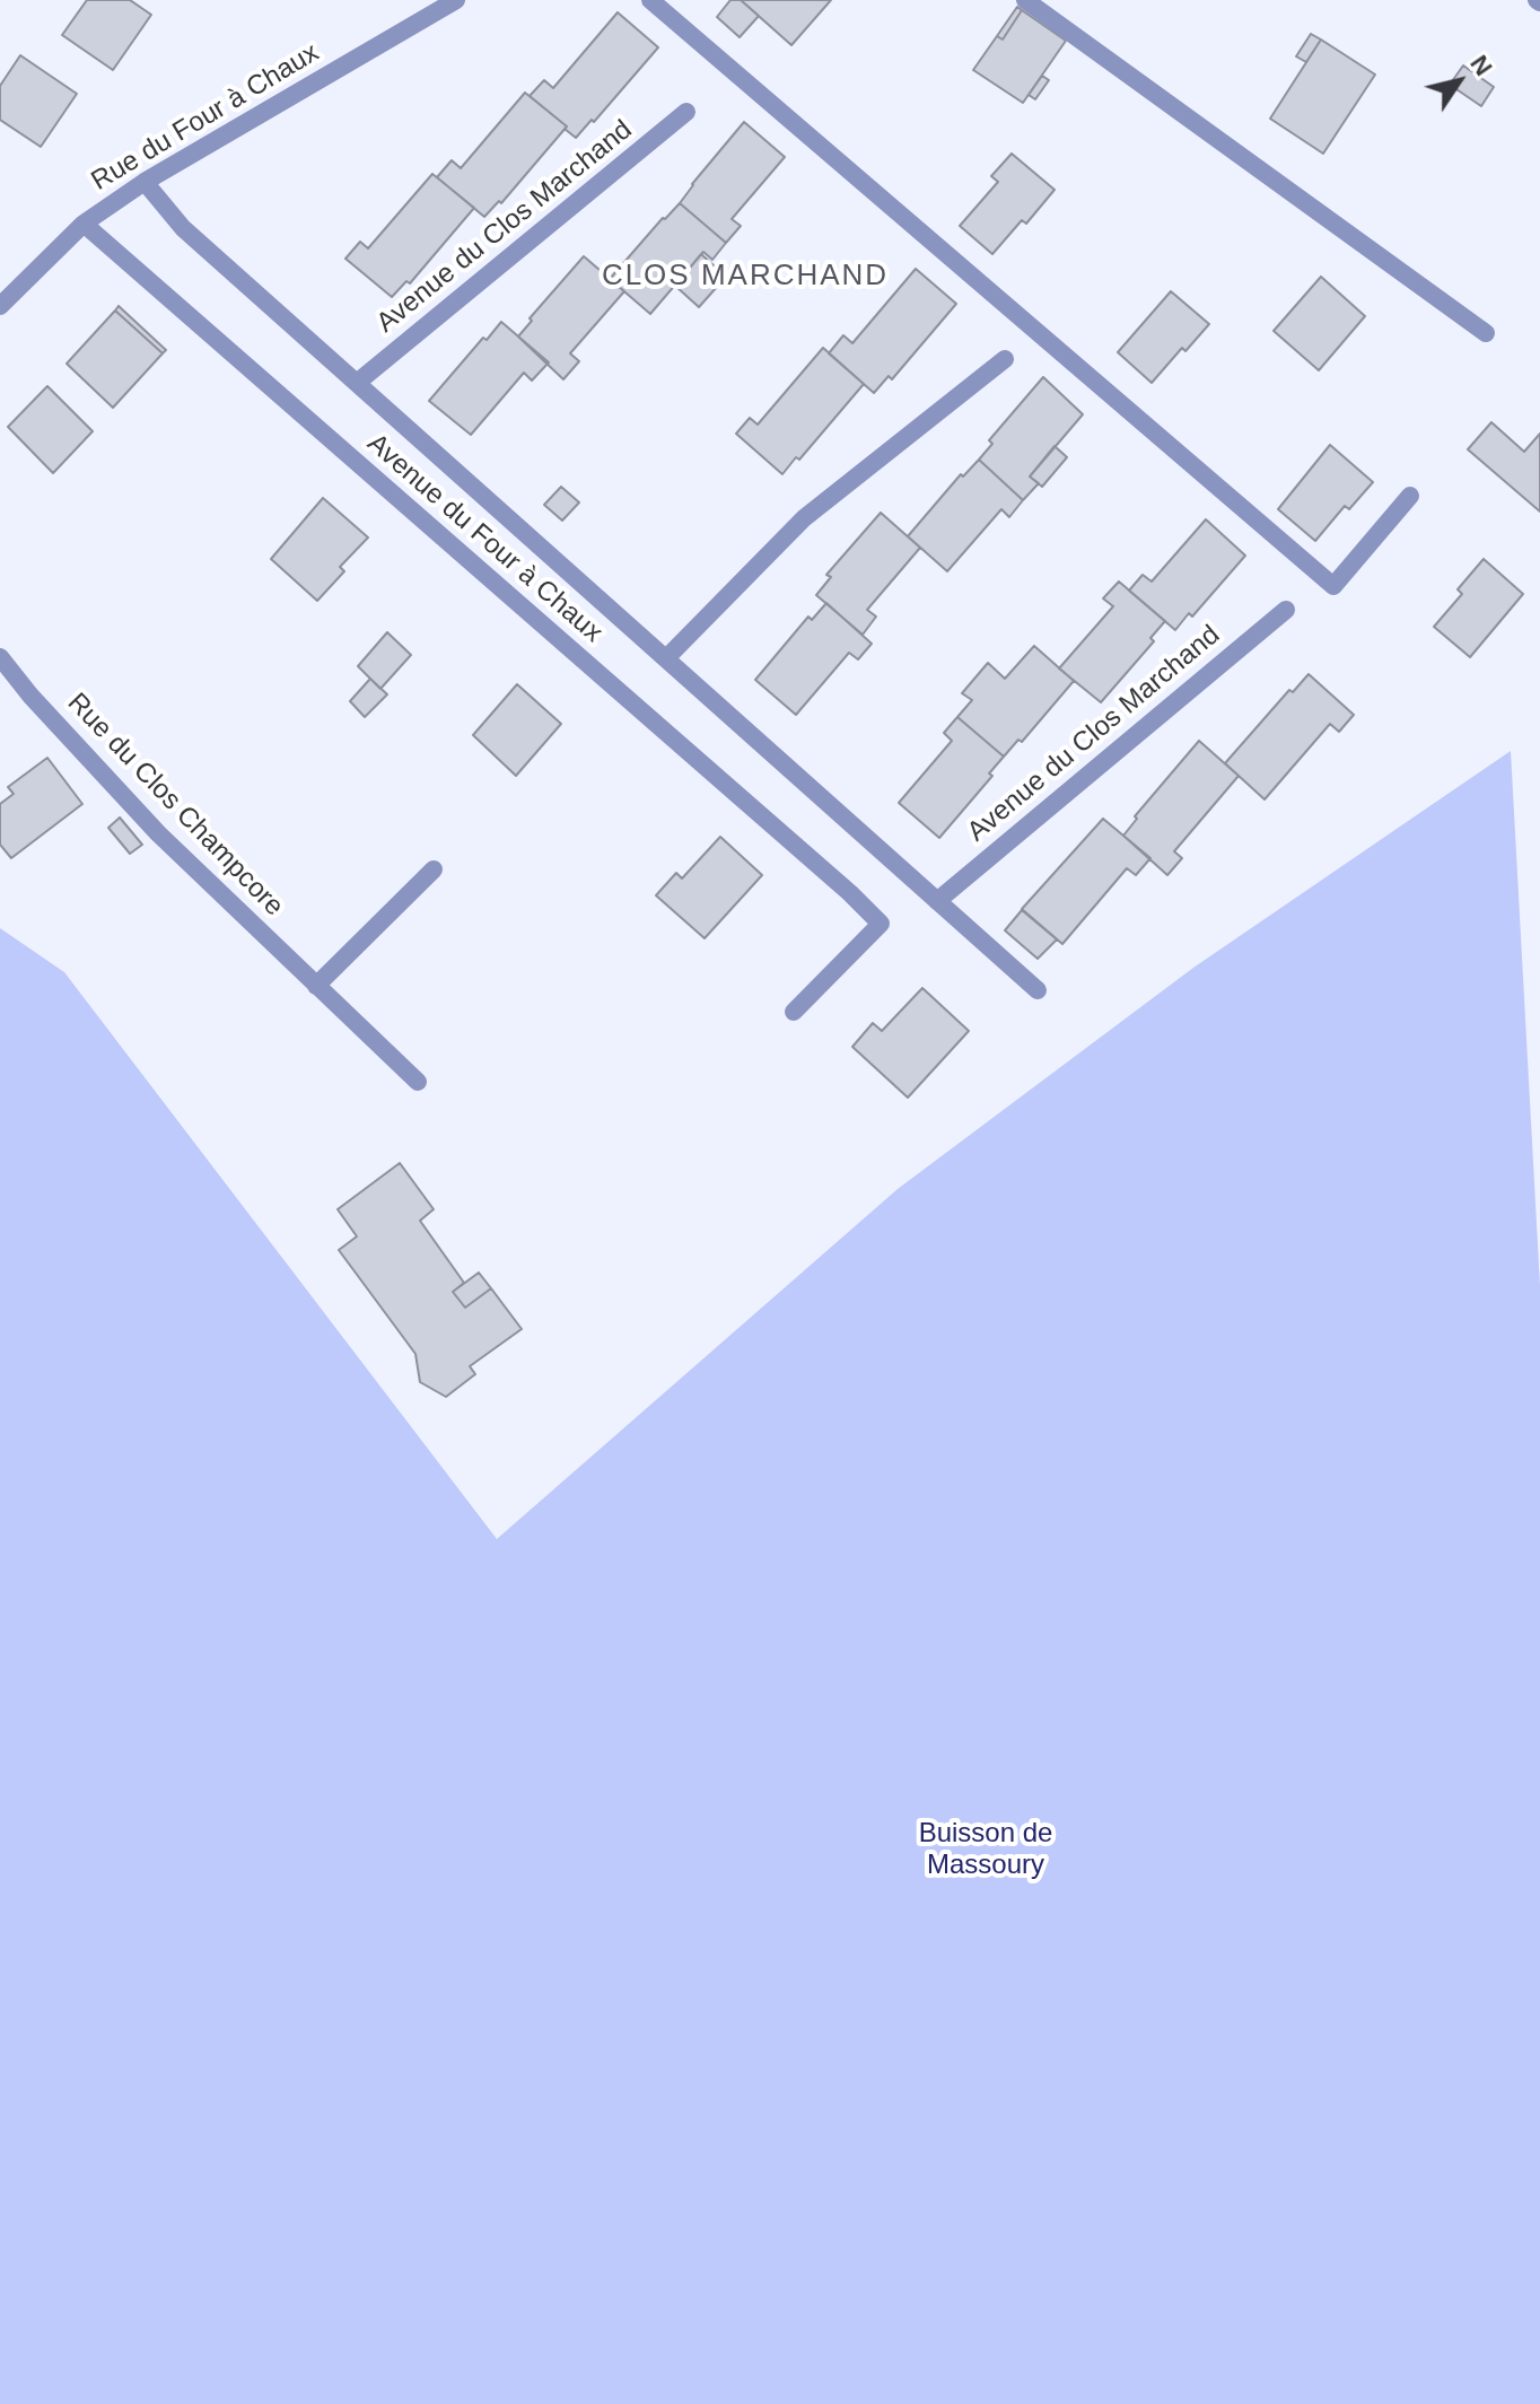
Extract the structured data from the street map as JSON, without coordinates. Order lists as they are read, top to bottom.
{
  "streets": {
    "street": [
      "Rue du Four à Chaux",
      "Avenue du Clos Marchand",
      "Avenue du Four à Chaux",
      "Rue du Clos Champcore"
    ]
  },
  "crossings": [
    ["Rue du Four à Chaux", "Avenue du Four à Chaux"]
  ],
  "districts": ["CLOS MARCHAND"],
  "parks": ["Buisson de Massoury"],
  "north": "top right"
}
